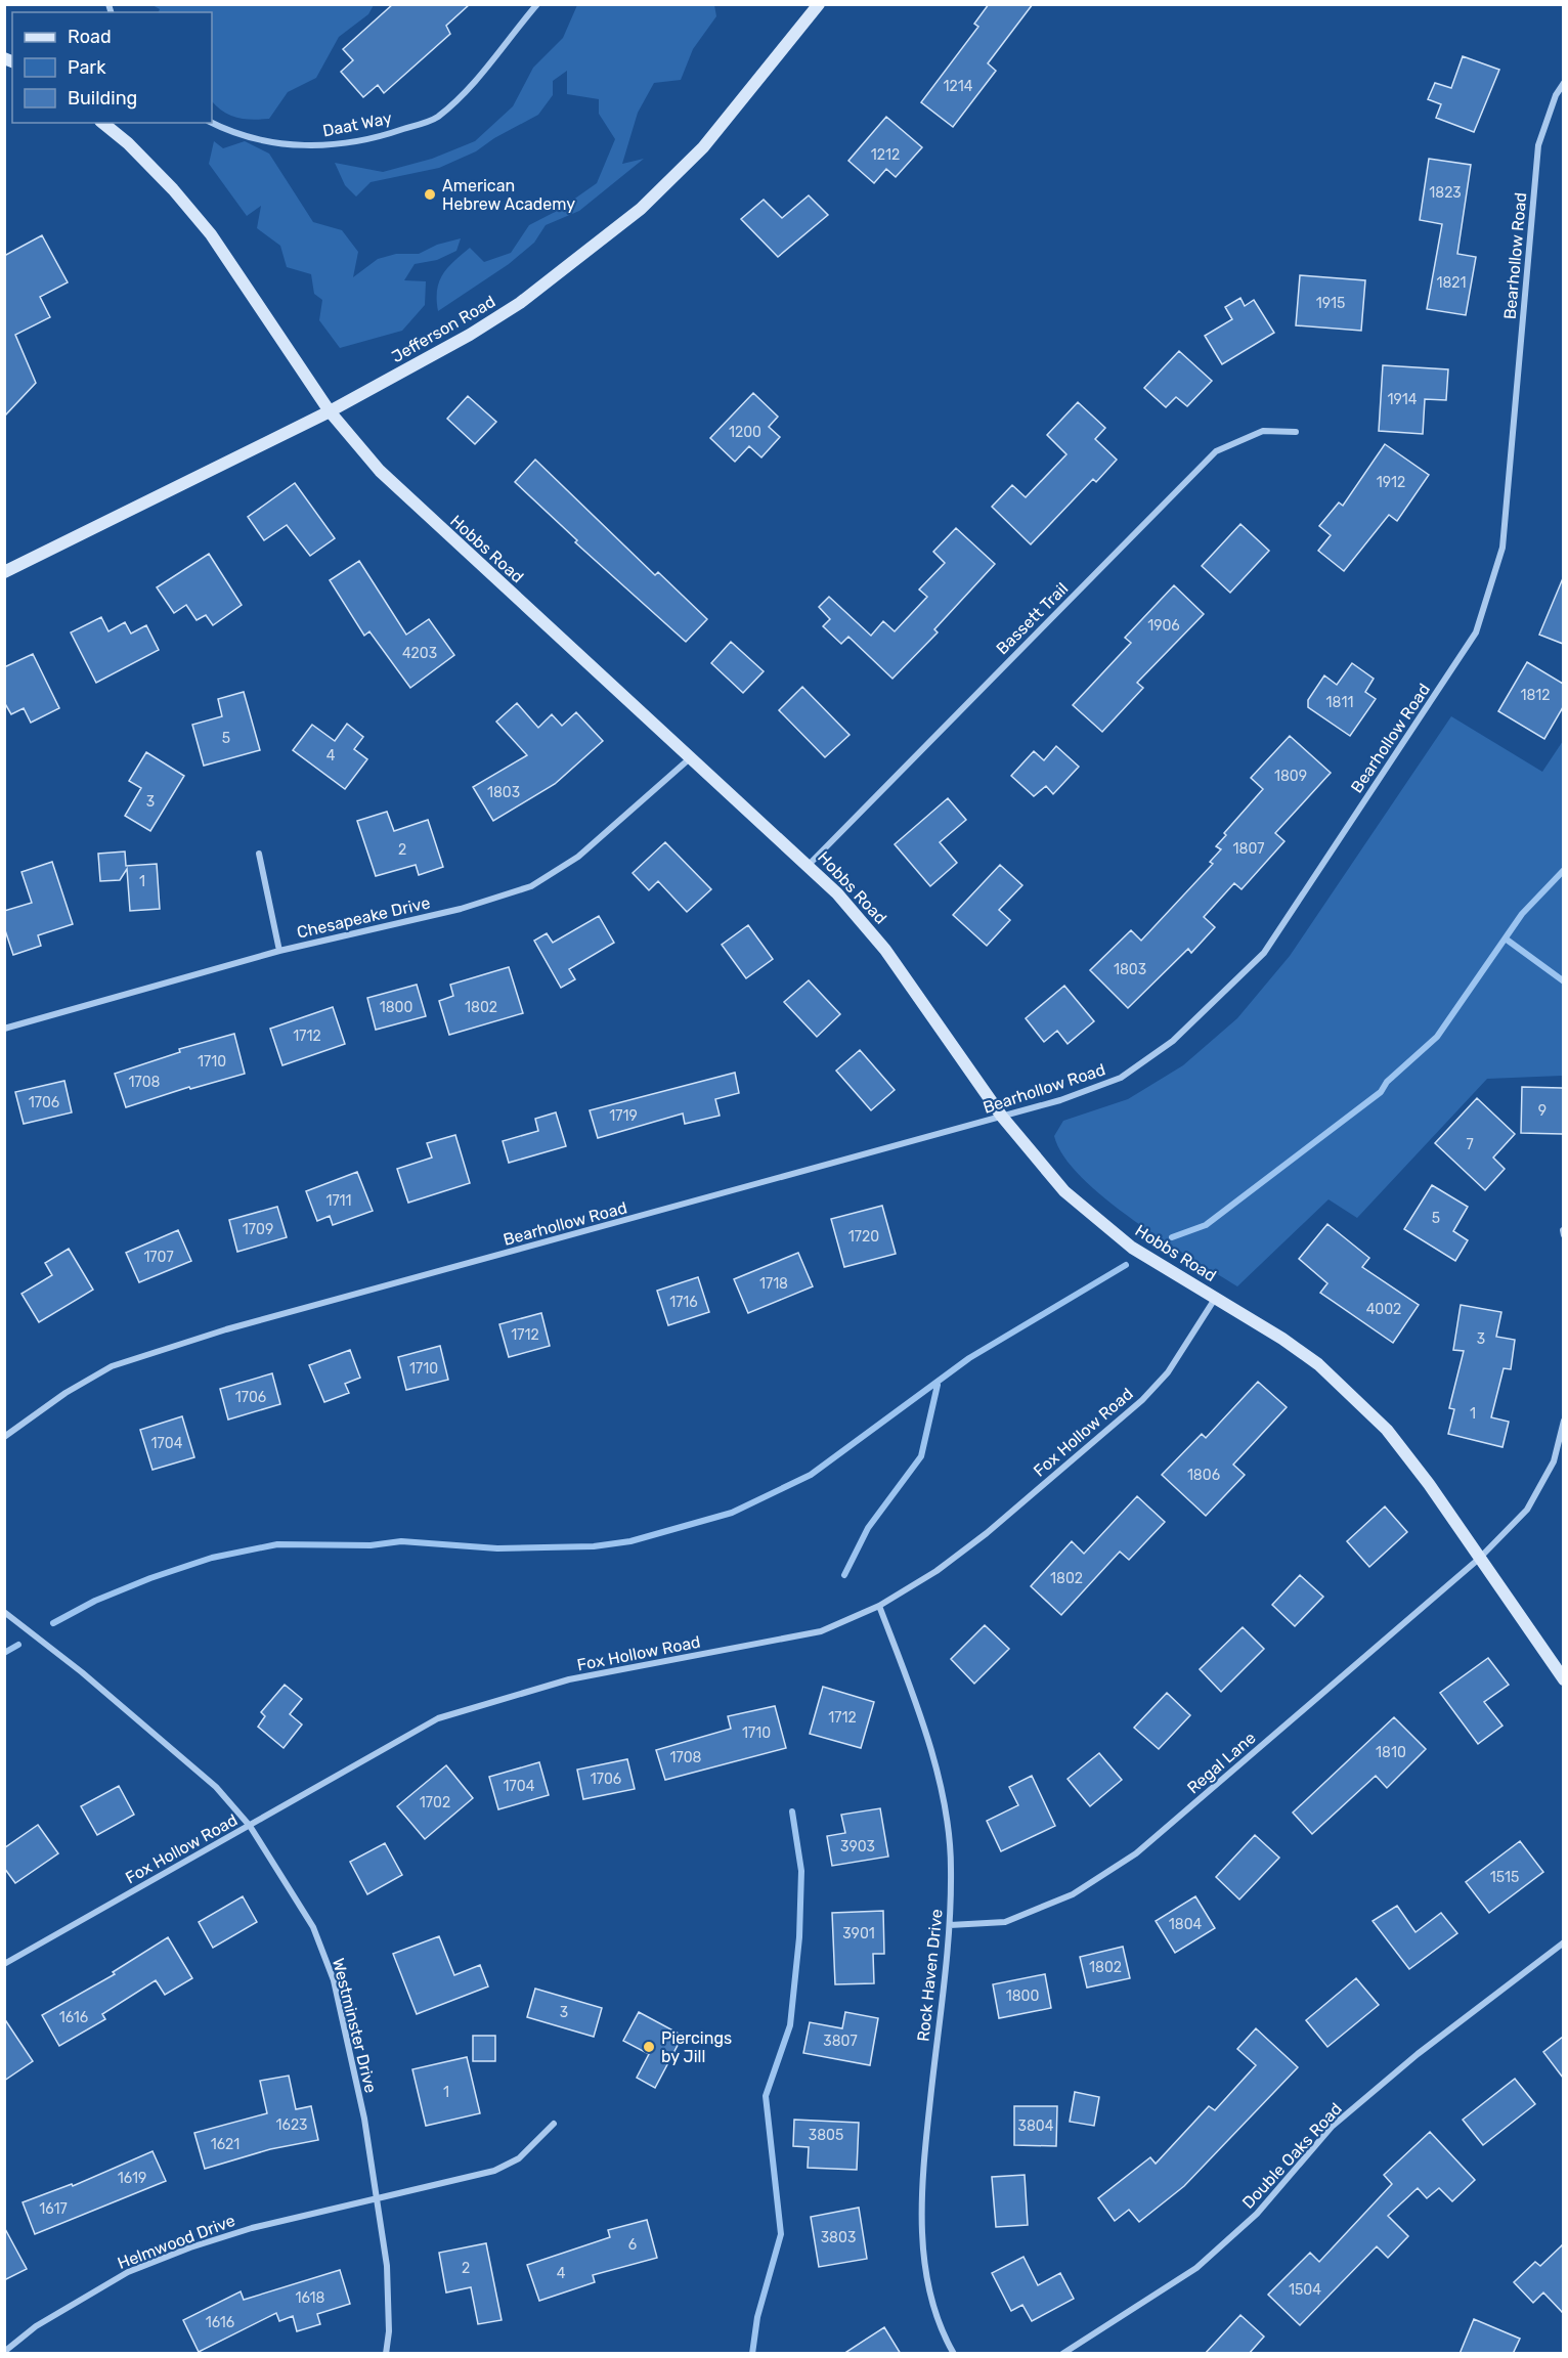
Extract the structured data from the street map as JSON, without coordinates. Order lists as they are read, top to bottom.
{
  "streets": {
    "street": [
      "Daat Way",
      "Bearhollow Road",
      "Jefferson Road",
      "Hobbs Road",
      "Bassett Trail",
      "Chesapeake Drive",
      "Fox Hollow Road",
      "Regal Lane",
      "Rock Haven Drive",
      "Westminster Drive",
      "Double Oaks Road",
      "Helmwood Drive"
    ]
  },
  "crossings": [
    ["Bearhollow Road", "Hobbs Road"],
    ["Jefferson Road", "Hobbs Road"],
    ["Hobbs Road", "Bassett Trail"],
    ["Hobbs Road", "Chesapeake Drive"],
    ["Hobbs Road", "Fox Hollow Road"],
    ["Hobbs Road", "Regal Lane"],
    ["Fox Hollow Road", "Rock Haven Drive"],
    ["Fox Hollow Road", "Westminster Drive"],
    ["Regal Lane", "Rock Haven Drive"],
    ["Westminster Drive", "Helmwood Drive"]
  ],
  "places": ["American Hebrew Academy", "Piercings by Jill"],
  "house_numbers": [
    "1214",
    "1212",
    "1823",
    "1821",
    "1915",
    "1914",
    "1200",
    "1912",
    "1906",
    "4203",
    "1812",
    "1811",
    "5",
    "4",
    "1809",
    "1803",
    "3",
    "1807",
    "2",
    "1",
    "1803",
    "1800",
    "1802",
    "1712",
    "1710",
    "1708",
    "1706",
    "9",
    "1719",
    "7",
    "1711",
    "5",
    "1709",
    "1720",
    "1707",
    "1718",
    "1716",
    "4002",
    "1712",
    "3",
    "1710",
    "1706",
    "1",
    "1704",
    "1806",
    "1802",
    "1712",
    "1710",
    "1810",
    "1708",
    "1706",
    "1704",
    "1702",
    "3903",
    "1515",
    "1804",
    "3901",
    "1802",
    "1800",
    "3",
    "1616",
    "3807",
    "1",
    "1623",
    "3804",
    "3805",
    "1621",
    "1619",
    "1617",
    "3803",
    "6",
    "2",
    "4",
    "1504",
    "1618",
    "1616"
  ],
  "legend": ["Road", "Park", "Building"]
}
